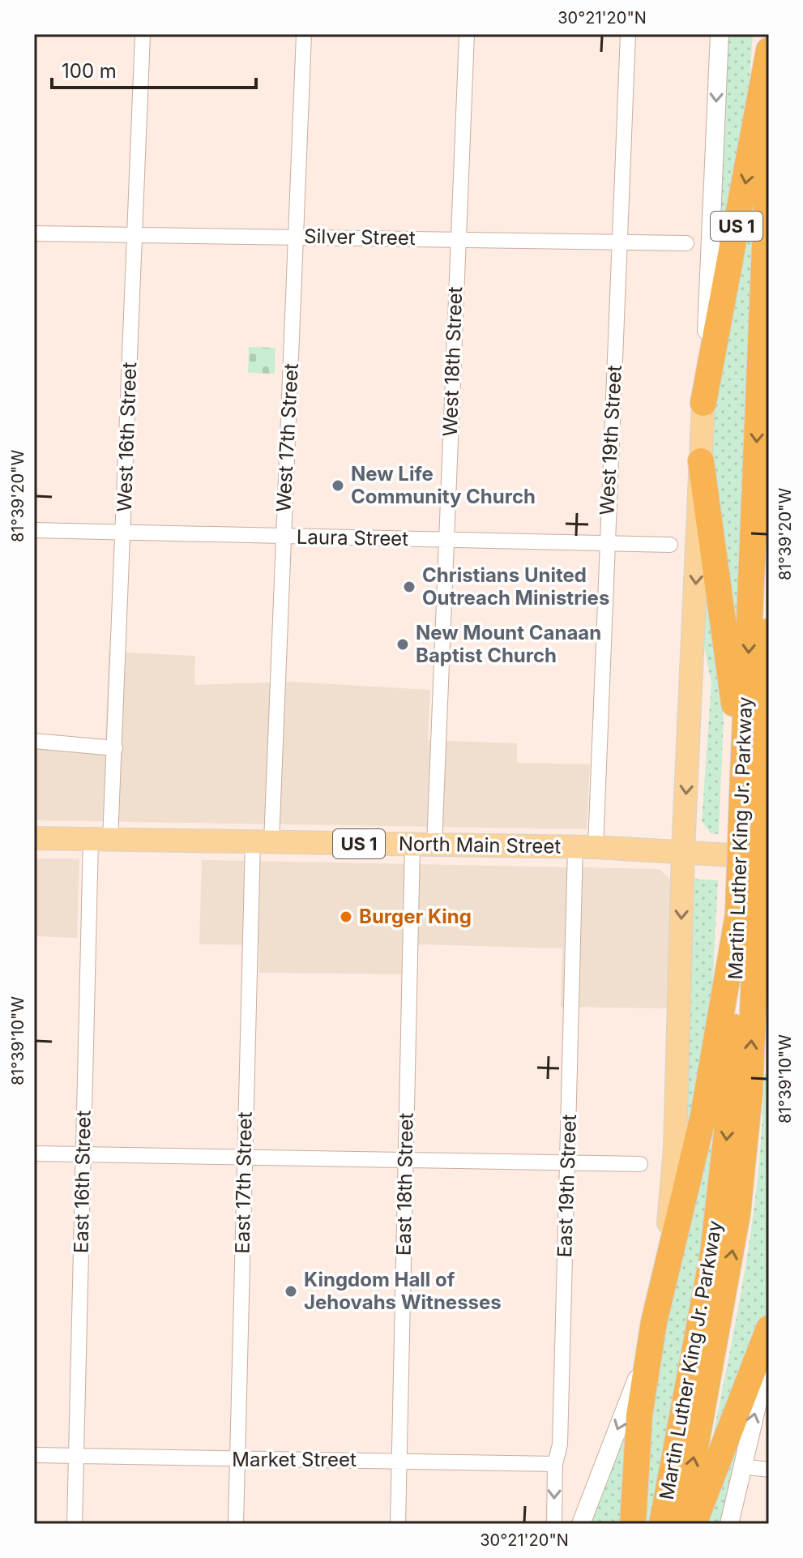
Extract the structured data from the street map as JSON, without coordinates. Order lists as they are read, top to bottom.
{
  "streets": {
    "highway": ["US 1", "Martin Luther King Jr. Parkway"],
    "main road": ["North Main Street"],
    "street": [
      "Silver Street",
      "West 18th Street",
      "West 16th Street",
      "West 17th Street",
      "West 19th Street",
      "Laura Street",
      "East 16th Street",
      "East 17th Street",
      "East 18th Street",
      "East 19th Street",
      "Market Street"
    ]
  },
  "crossings": [
    ["US 1", "North Main Street"],
    ["Silver Street", "West 18th Street"],
    ["Silver Street", "West 16th Street"],
    ["Silver Street", "West 17th Street"],
    ["Silver Street", "West 19th Street"],
    ["West 18th Street", "Laura Street"],
    ["West 18th Street", "North Main Street"],
    ["West 18th Street", "East 18th Street"],
    ["West 16th Street", "Laura Street"],
    ["West 16th Street", "North Main Street"],
    ["West 16th Street", "East 16th Street"],
    ["West 17th Street", "Laura Street"],
    ["West 17th Street", "North Main Street"],
    ["West 17th Street", "East 17th Street"],
    ["West 19th Street", "Laura Street"],
    ["West 19th Street", "North Main Street"],
    ["West 19th Street", "East 19th Street"],
    ["North Main Street", "East 16th Street"],
    ["North Main Street", "East 17th Street"],
    ["North Main Street", "East 18th Street"],
    ["North Main Street", "East 19th Street"],
    ["East 16th Street", "Market Street"],
    ["East 17th Street", "Market Street"],
    ["East 18th Street", "Market Street"],
    ["East 19th Street", "Market Street"]
  ],
  "places": [
    "New Life Community Church",
    "Christians United Outreach Ministries",
    "New Mount Canaan Baptist Church",
    "Burger King",
    "Kingdom Hall of Jehovahs Witnesses"
  ],
  "scale_bar": "100 m",
  "coordinates": ["30°21'20\"N", "81°39'20\"W", "81°39'10\"W"]
}
